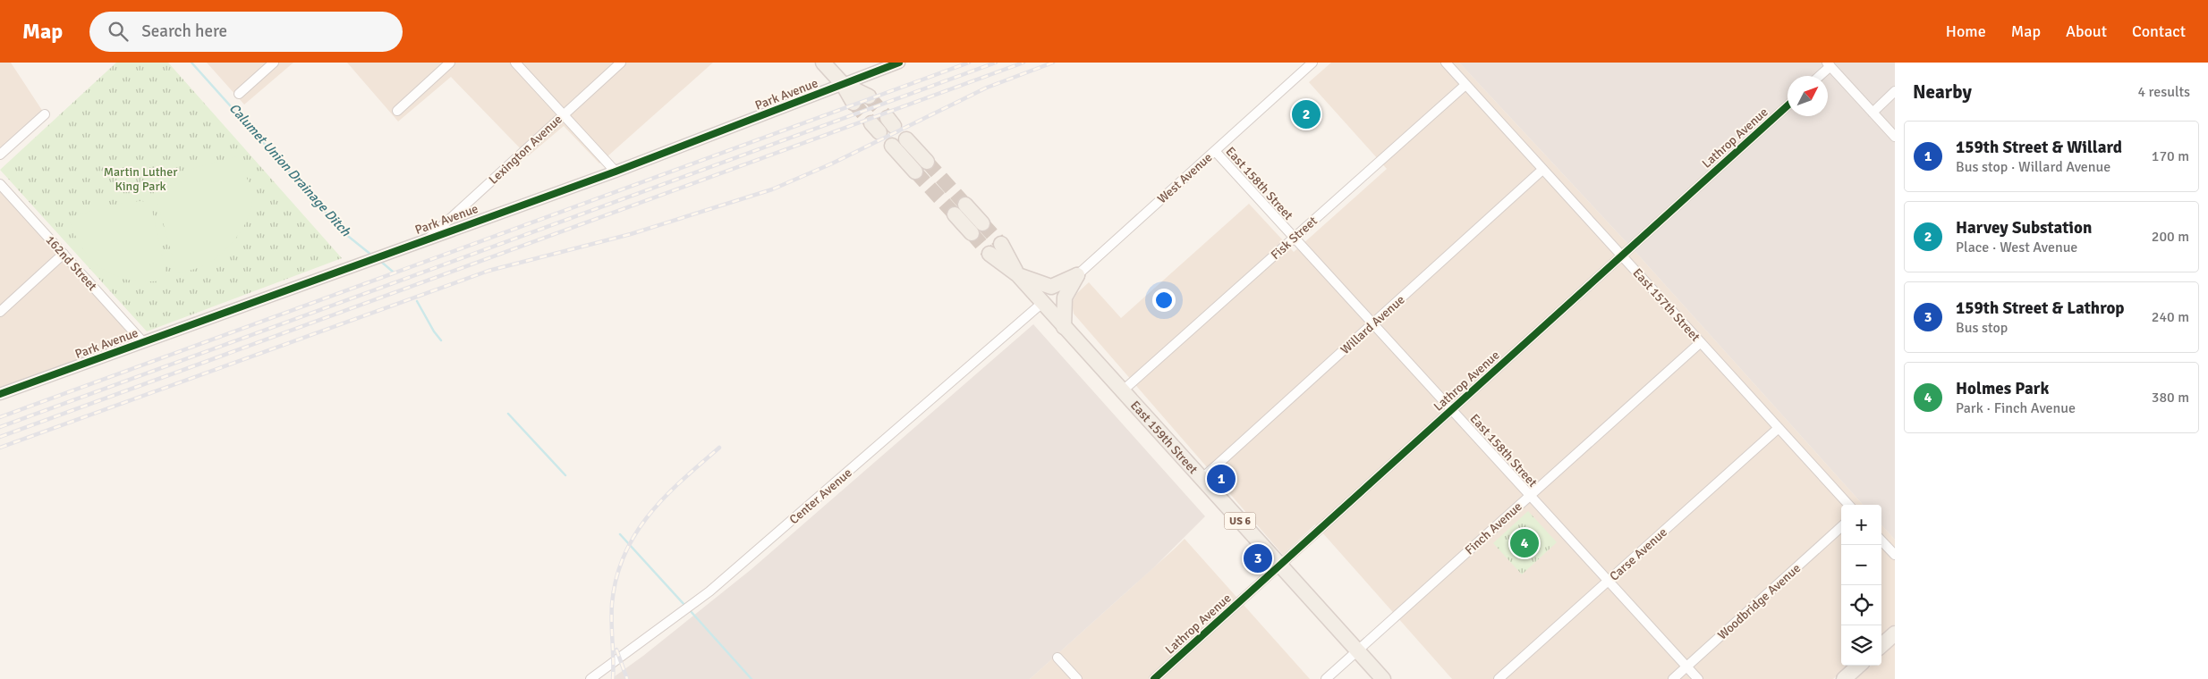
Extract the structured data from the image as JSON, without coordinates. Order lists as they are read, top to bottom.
{
  "streets": {
    "main road": ["East 159th Street", "US 6"],
    "street": [
      "Park Avenue",
      "Lathrop Avenue",
      "Lexington Avenue",
      "West Avenue",
      "East 158th Street",
      "Fisk Street",
      "162nd Street",
      "East 157th Street",
      "Willard Avenue",
      "Center Avenue",
      "Finch Avenue",
      "Carse Avenue",
      "Woodbridge Avenue"
    ]
  },
  "crossings": [
    ["Park Avenue", "Lexington Avenue"],
    ["Park Avenue", "162nd Street"],
    ["Lathrop Avenue", "East 158th Street"],
    ["Lathrop Avenue", "East 157th Street"],
    ["Lathrop Avenue", "East 159th Street"],
    ["West Avenue", "East 158th Street"],
    ["East 158th Street", "Fisk Street"],
    ["East 158th Street", "Willard Avenue"],
    ["East 158th Street", "Finch Avenue"],
    ["East 158th Street", "Carse Avenue"],
    ["East 158th Street", "Woodbridge Avenue"],
    ["Fisk Street", "East 157th Street"],
    ["Fisk Street", "East 159th Street"],
    ["East 157th Street", "Willard Avenue"],
    ["East 157th Street", "Finch Avenue"],
    ["East 157th Street", "Carse Avenue"],
    ["Willard Avenue", "East 159th Street"],
    ["East 159th Street", "Center Avenue"],
    ["East 159th Street", "Finch Avenue"]
  ],
  "water": ["Calumet Union Drainage Ditch"],
  "parks": ["Martin Luther King Park"],
  "north": "top right",
  "page": {
    "header": "Map",
    "search": "Search here",
    "nav": [
      "Home",
      "Map",
      "About",
      "Contact"
    ],
    "heading": ["Nearby", "4 results"],
    "pins": [
      "2",
      "1",
      "4",
      "3"
    ],
    "list": [
      {
        "mark": "1",
        "name": "159th Street & Willard",
        "note": "Bus stop · Willard Avenue",
        "value": "170 m"
      },
      {
        "mark": "2",
        "name": "Harvey Substation",
        "note": "Place · West Avenue",
        "value": "200 m"
      },
      {
        "mark": "3",
        "name": "159th Street & Lathrop",
        "note": "Bus stop",
        "value": "240 m"
      },
      {
        "mark": "4",
        "name": "Holmes Park",
        "note": "Park · Finch Avenue",
        "value": "380 m"
      }
    ],
    "map_buttons": ["+", "−"]
  }
}
